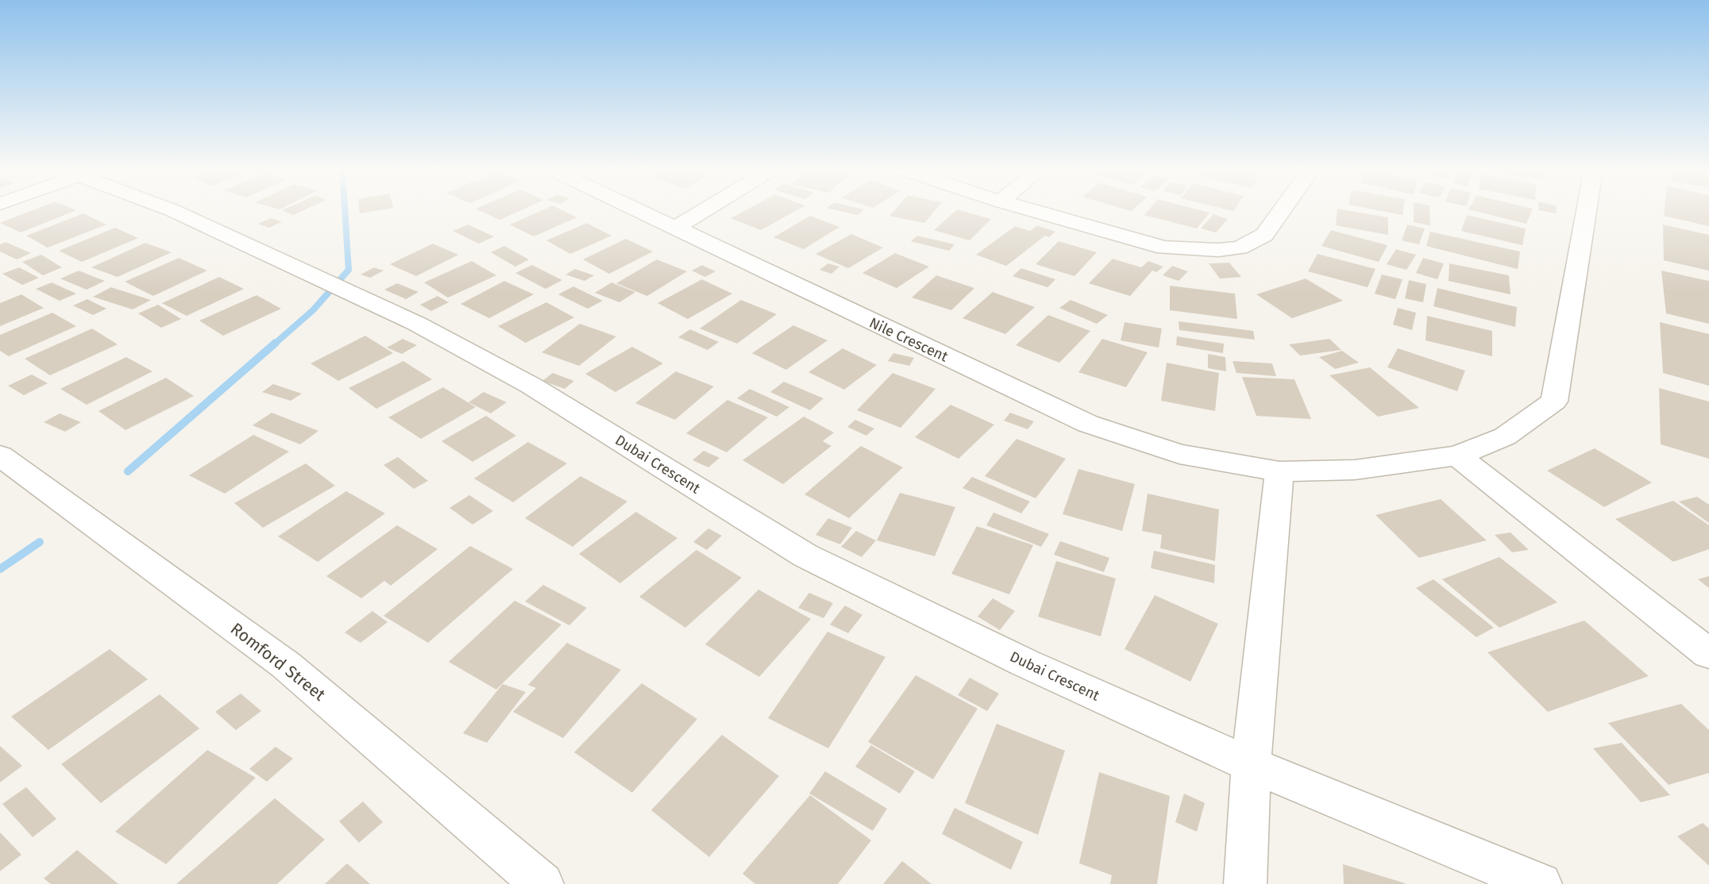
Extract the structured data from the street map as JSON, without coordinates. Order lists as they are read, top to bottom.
{
  "streets": {
    "street": ["Nile Crescent", "Dubai Crescent", "Romford Street"]
  }
}
